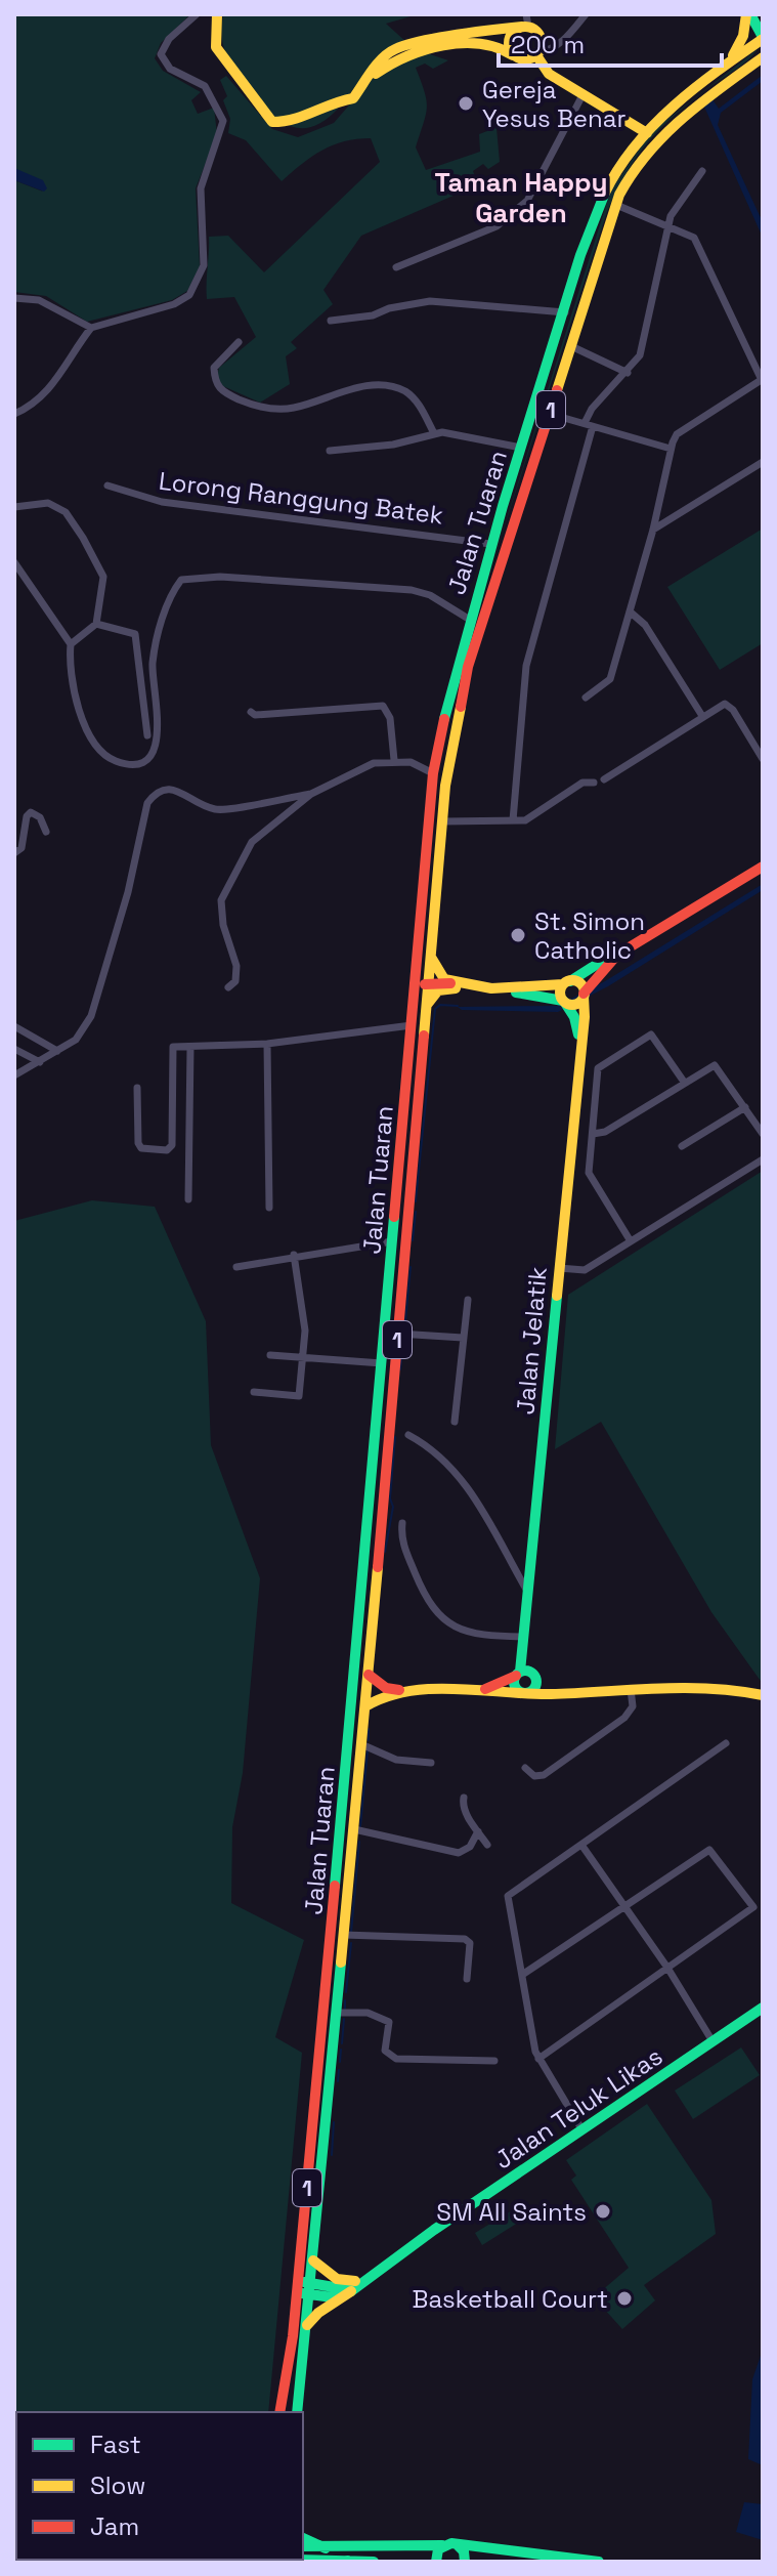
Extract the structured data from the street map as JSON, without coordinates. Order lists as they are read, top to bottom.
{
  "streets": {
    "main road": [
      "1",
      "Jalan Tuaran",
      "Jalan Jelatik",
      "Jalan Teluk Likas"
    ],
    "street": ["Lorong Ranggung Batek"]
  },
  "crossings": [
    ["Lorong Ranggung Batek", "Jalan Tuaran"],
    ["Jalan Tuaran", "Jalan Teluk Likas"]
  ],
  "districts": ["Taman Happy Garden"],
  "places": [
    "Gereja Yesus Benar",
    "St. Simon Catholic",
    "SM All Saints",
    "Basketball Court"
  ],
  "legend": ["Fast", "Slow", "Jam"],
  "scale_bar": "200 m"
}
